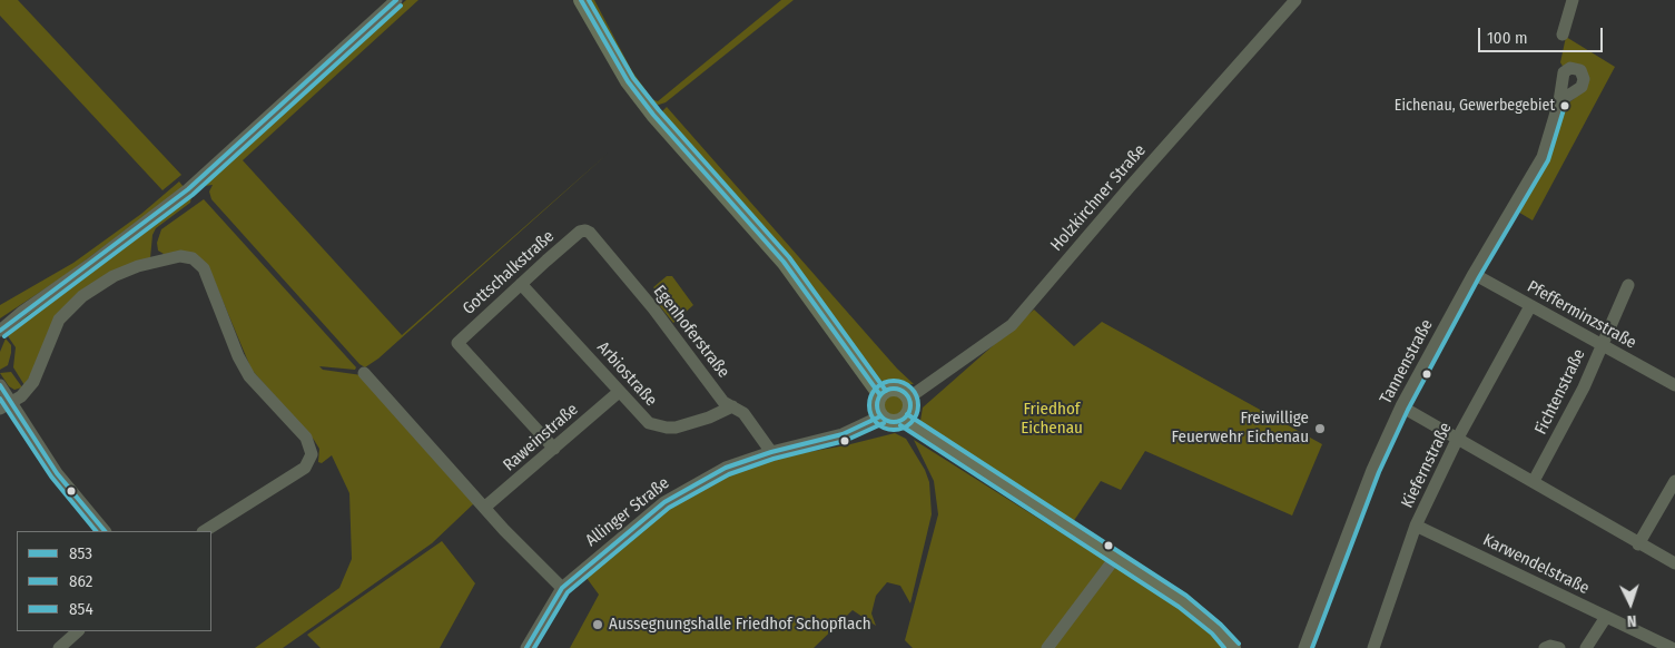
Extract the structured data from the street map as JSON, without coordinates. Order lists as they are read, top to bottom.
{
  "streets": {
    "street": [
      "Holzkirchner Straße",
      "Gottschalkstraße",
      "Pfefferminzstraße",
      "Egenhoferstraße",
      "Tannenstraße",
      "Arbiostraße",
      "Fichtenstraße",
      "Raweinstraße",
      "Kiefernstraße",
      "Allinger Straße",
      "Karwendelstraße"
    ]
  },
  "crossings": [
    ["Holzkirchner Straße", "Allinger Straße"],
    ["Gottschalkstraße", "Egenhoferstraße"],
    ["Gottschalkstraße", "Arbiostraße"],
    ["Gottschalkstraße", "Raweinstraße"],
    ["Pfefferminzstraße", "Tannenstraße"],
    ["Pfefferminzstraße", "Fichtenstraße"],
    ["Pfefferminzstraße", "Kiefernstraße"],
    ["Egenhoferstraße", "Arbiostraße"],
    ["Egenhoferstraße", "Allinger Straße"],
    ["Arbiostraße", "Raweinstraße"],
    ["Kiefernstraße", "Karwendelstraße"]
  ],
  "parks": ["Friedhof Eichenau"],
  "places": ["Eichenau, Gewerbegebiet", "Freiwillige Feuerwehr Eichenau", "Aussegnungshalle Friedhof Schopflach"],
  "lines": ["transit line 853", "transit line 854", "transit line 862"],
  "legend": ["853", "862", "854"],
  "scale_bar": "100 m",
  "north": "bottom"
}
